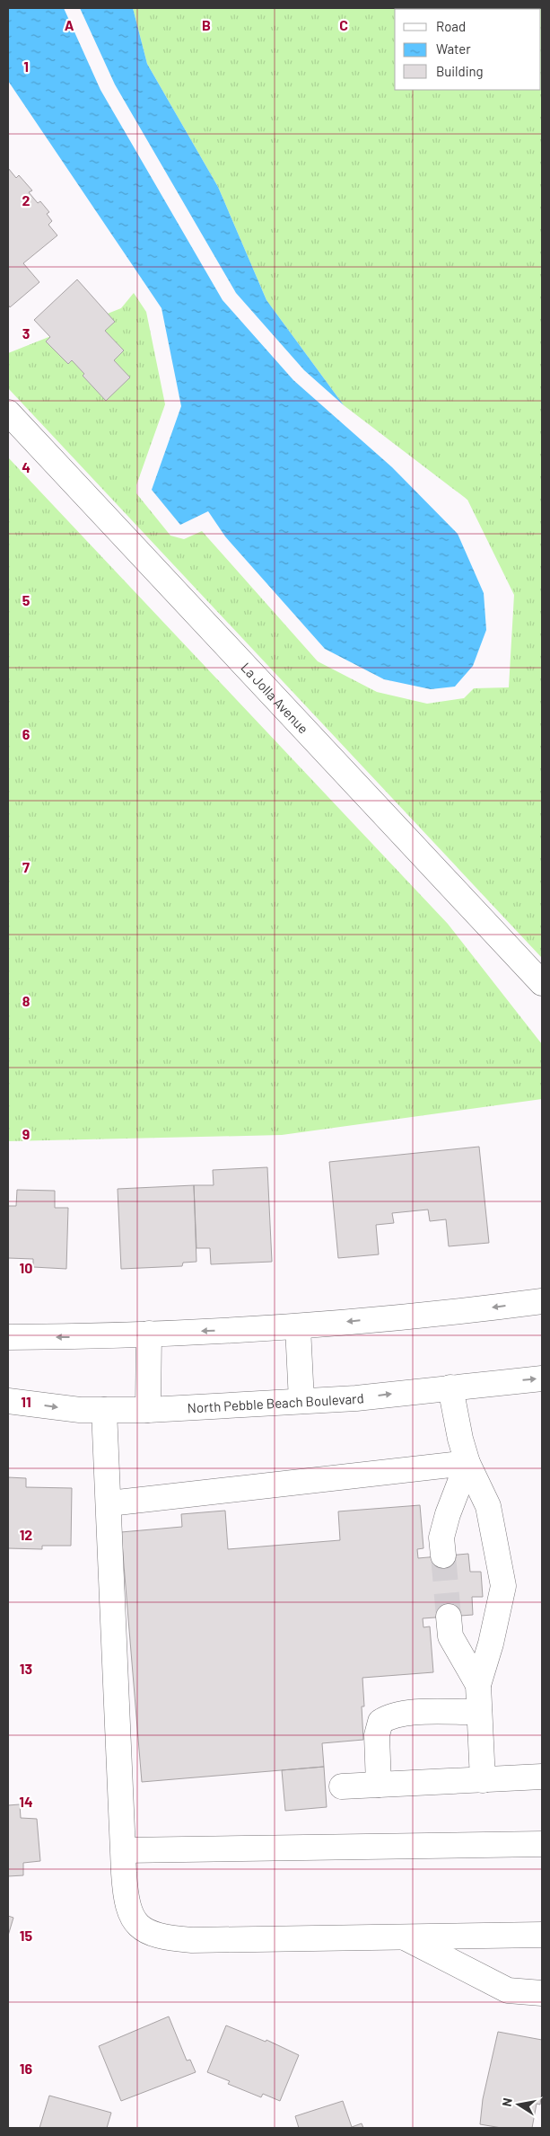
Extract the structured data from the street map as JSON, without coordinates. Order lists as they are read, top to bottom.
{
  "streets": {
    "street": ["La Jolla Avenue", "North Pebble Beach Boulevard"]
  },
  "legend": ["Road", "Water", "Building"],
  "north": "left",
  "grid": {
    "columns": ["A", "B", "C"],
    "rows": [
      "1",
      "2",
      "3",
      "4",
      "5",
      "6",
      "7",
      "8",
      "9",
      "10",
      "11",
      "12",
      "13",
      "14",
      "15",
      "16"
    ]
  }
}
